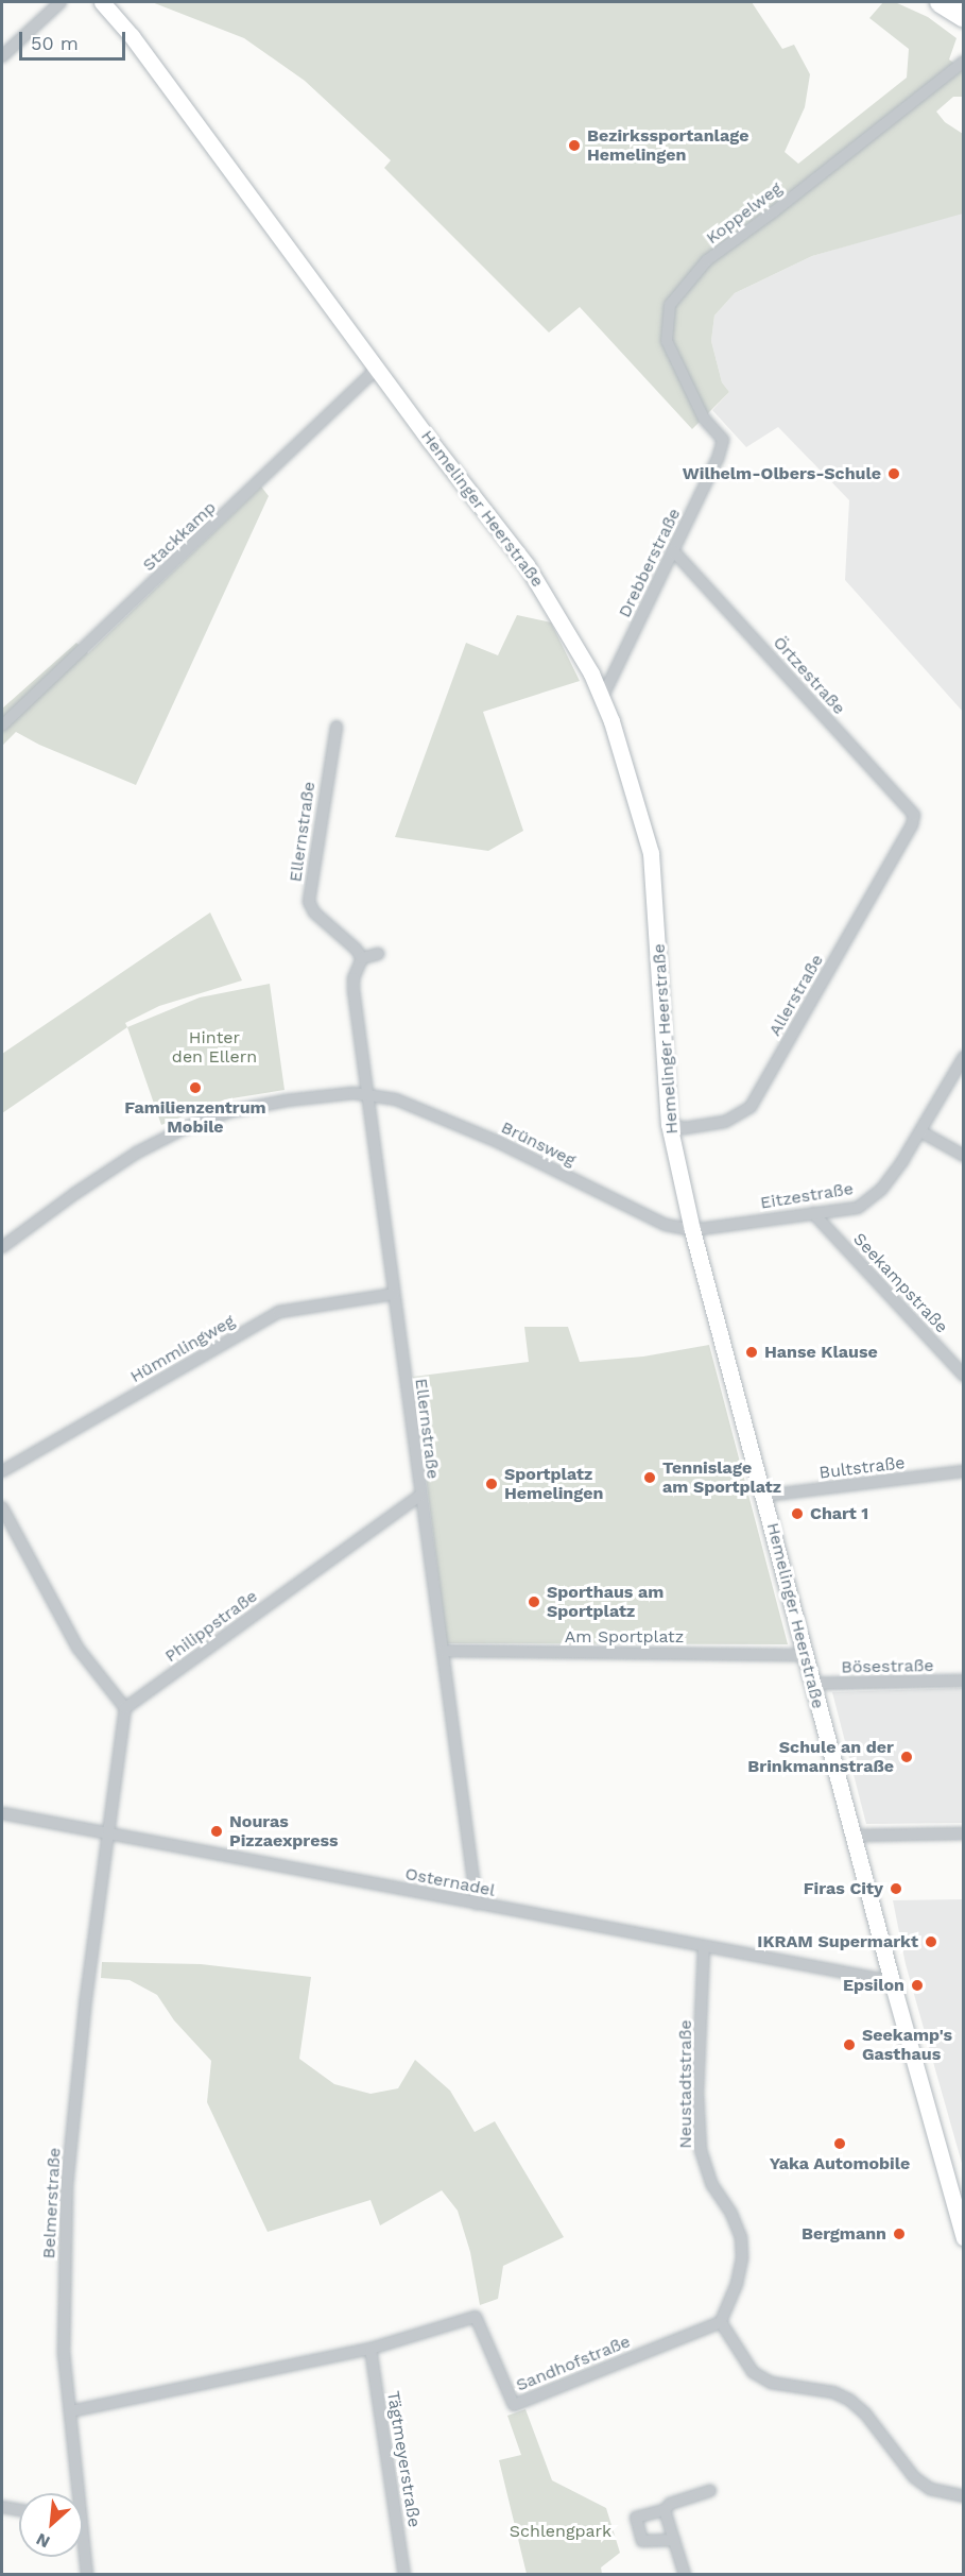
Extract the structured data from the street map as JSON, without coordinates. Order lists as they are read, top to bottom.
{
  "streets": {
    "main road": ["Hemelinger Heerstraße"],
    "street": [
      "Koppelweg",
      "Stackkamp",
      "Drebberstraße",
      "Örtzestraße",
      "Ellernstraße",
      "Allerstraße",
      "Brünsweg",
      "Eitzestraße",
      "Seekampstraße",
      "Hümmlingweg",
      "Bultstraße",
      "Philippstraße",
      "Am Sportplatz",
      "Bösestraße",
      "Osternadel",
      "Neustadtstraße",
      "Belmerstraße",
      "Sandhofstraße",
      "Tägtmeyerstraße"
    ]
  },
  "crossings": [
    ["Koppelweg", "Drebberstraße"],
    ["Hemelinger Heerstraße", "Stackkamp"],
    ["Hemelinger Heerstraße", "Drebberstraße"],
    ["Hemelinger Heerstraße", "Allerstraße"],
    ["Hemelinger Heerstraße", "Brünsweg"],
    ["Hemelinger Heerstraße", "Eitzestraße"],
    ["Hemelinger Heerstraße", "Bultstraße"],
    ["Hemelinger Heerstraße", "Am Sportplatz"],
    ["Hemelinger Heerstraße", "Bösestraße"],
    ["Hemelinger Heerstraße", "Osternadel"],
    ["Drebberstraße", "Örtzestraße"],
    ["Örtzestraße", "Allerstraße"],
    ["Ellernstraße", "Brünsweg"],
    ["Ellernstraße", "Hümmlingweg"],
    ["Ellernstraße", "Philippstraße"],
    ["Ellernstraße", "Am Sportplatz"],
    ["Ellernstraße", "Osternadel"],
    ["Brünsweg", "Eitzestraße"],
    ["Eitzestraße", "Seekampstraße"],
    ["Osternadel", "Neustadtstraße"],
    ["Osternadel", "Belmerstraße"],
    ["Neustadtstraße", "Sandhofstraße"],
    ["Belmerstraße", "Sandhofstraße"],
    ["Sandhofstraße", "Tägtmeyerstraße"]
  ],
  "parks": ["Hinter den Ellern", "Schlengpark"],
  "places": [
    "Bezirkssportanlage Hemelingen",
    "Wilhelm-Olbers-Schule",
    "Familienzentrum Mobile",
    "Hanse Klause",
    "Tennislage am Sportplatz",
    "Sportplatz Hemelingen",
    "Chart 1",
    "Sporthaus am Sportplatz",
    "Schule an der Brinkmannstraße",
    "Nouras Pizzaexpress",
    "Firas City",
    "IKRAM Supermarkt",
    "Epsilon",
    "Seekamp's Gasthaus",
    "Yaka Automobile",
    "Bergmann"
  ],
  "scale_bar": "50 m",
  "north": "bottom left"
}
